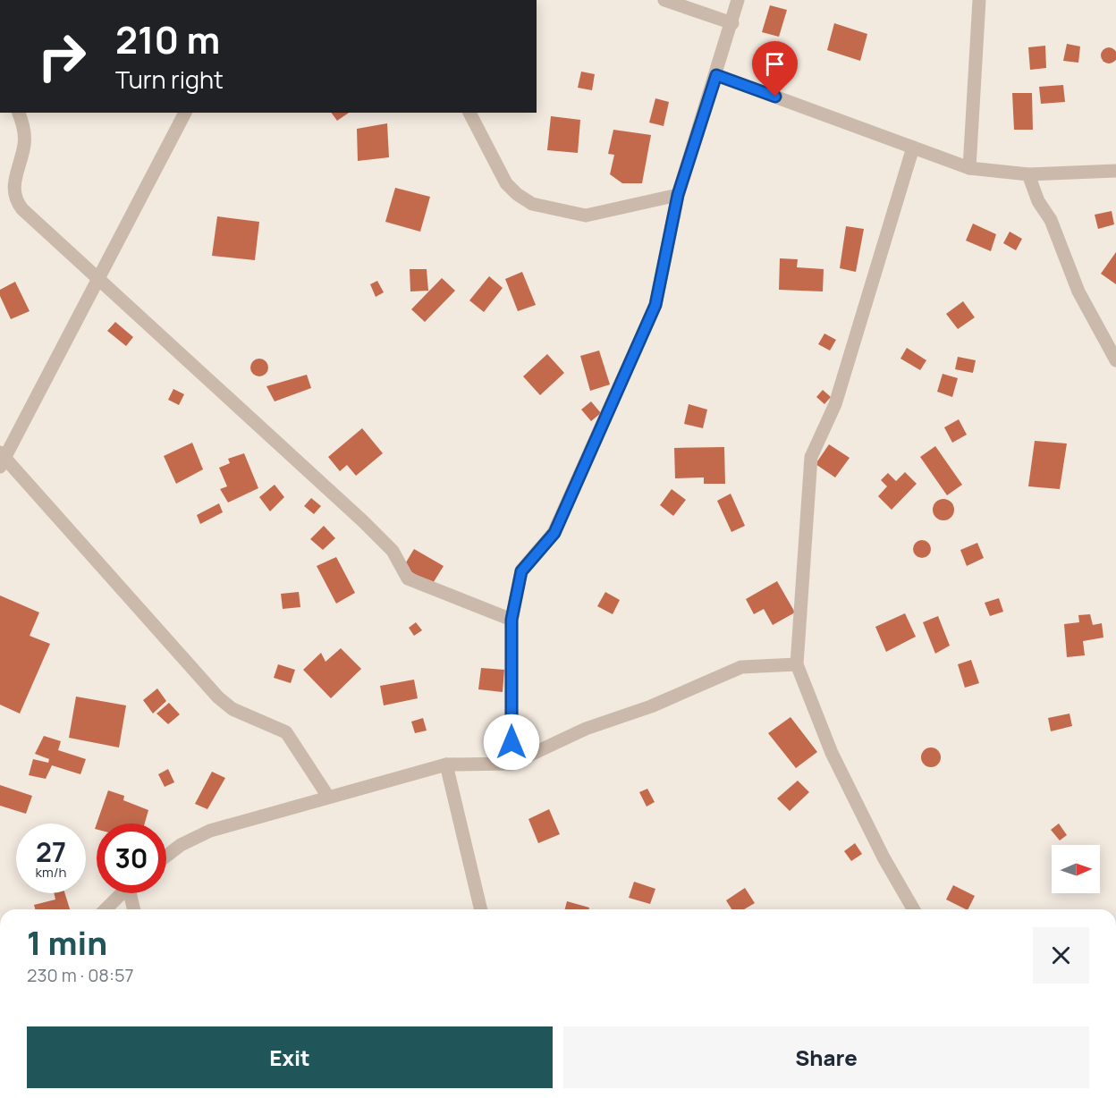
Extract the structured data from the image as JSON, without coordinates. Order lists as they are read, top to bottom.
{
  "north": "right",
  "page": {
    "turn": ["210 m", "Turn right"],
    "speed": "27 km/h",
    "limit": "30",
    "heading": ["1 min", "230 m · 08:57"],
    "buttons": ["Exit", "Share"]
  }
}
